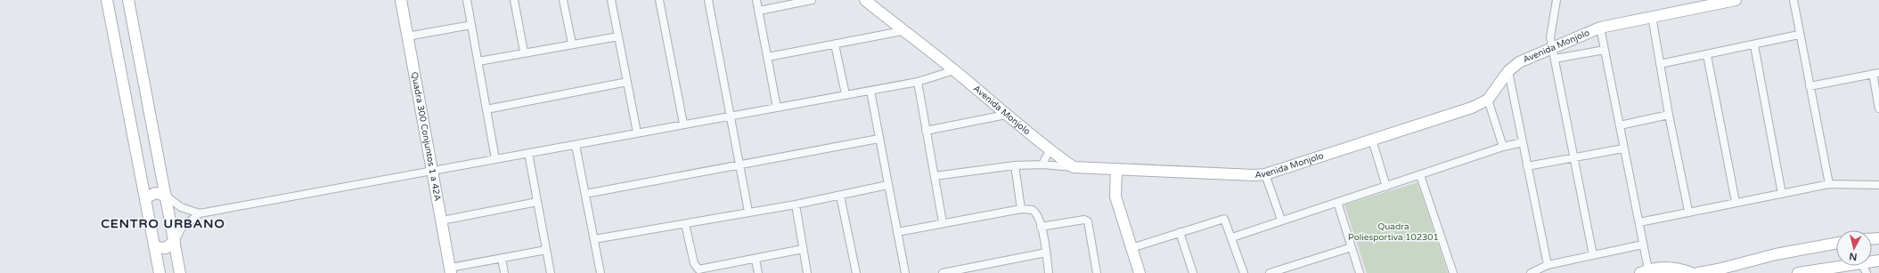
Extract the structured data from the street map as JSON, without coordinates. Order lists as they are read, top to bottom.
{
  "streets": {
    "street": ["Avenida Monjolo", "Quadra 300 Conjuntos 1 a 42A"]
  },
  "districts": ["CENTRO URBANO"],
  "parks": ["Quadra Poliesportiva 102301"],
  "north": "bottom"
}
